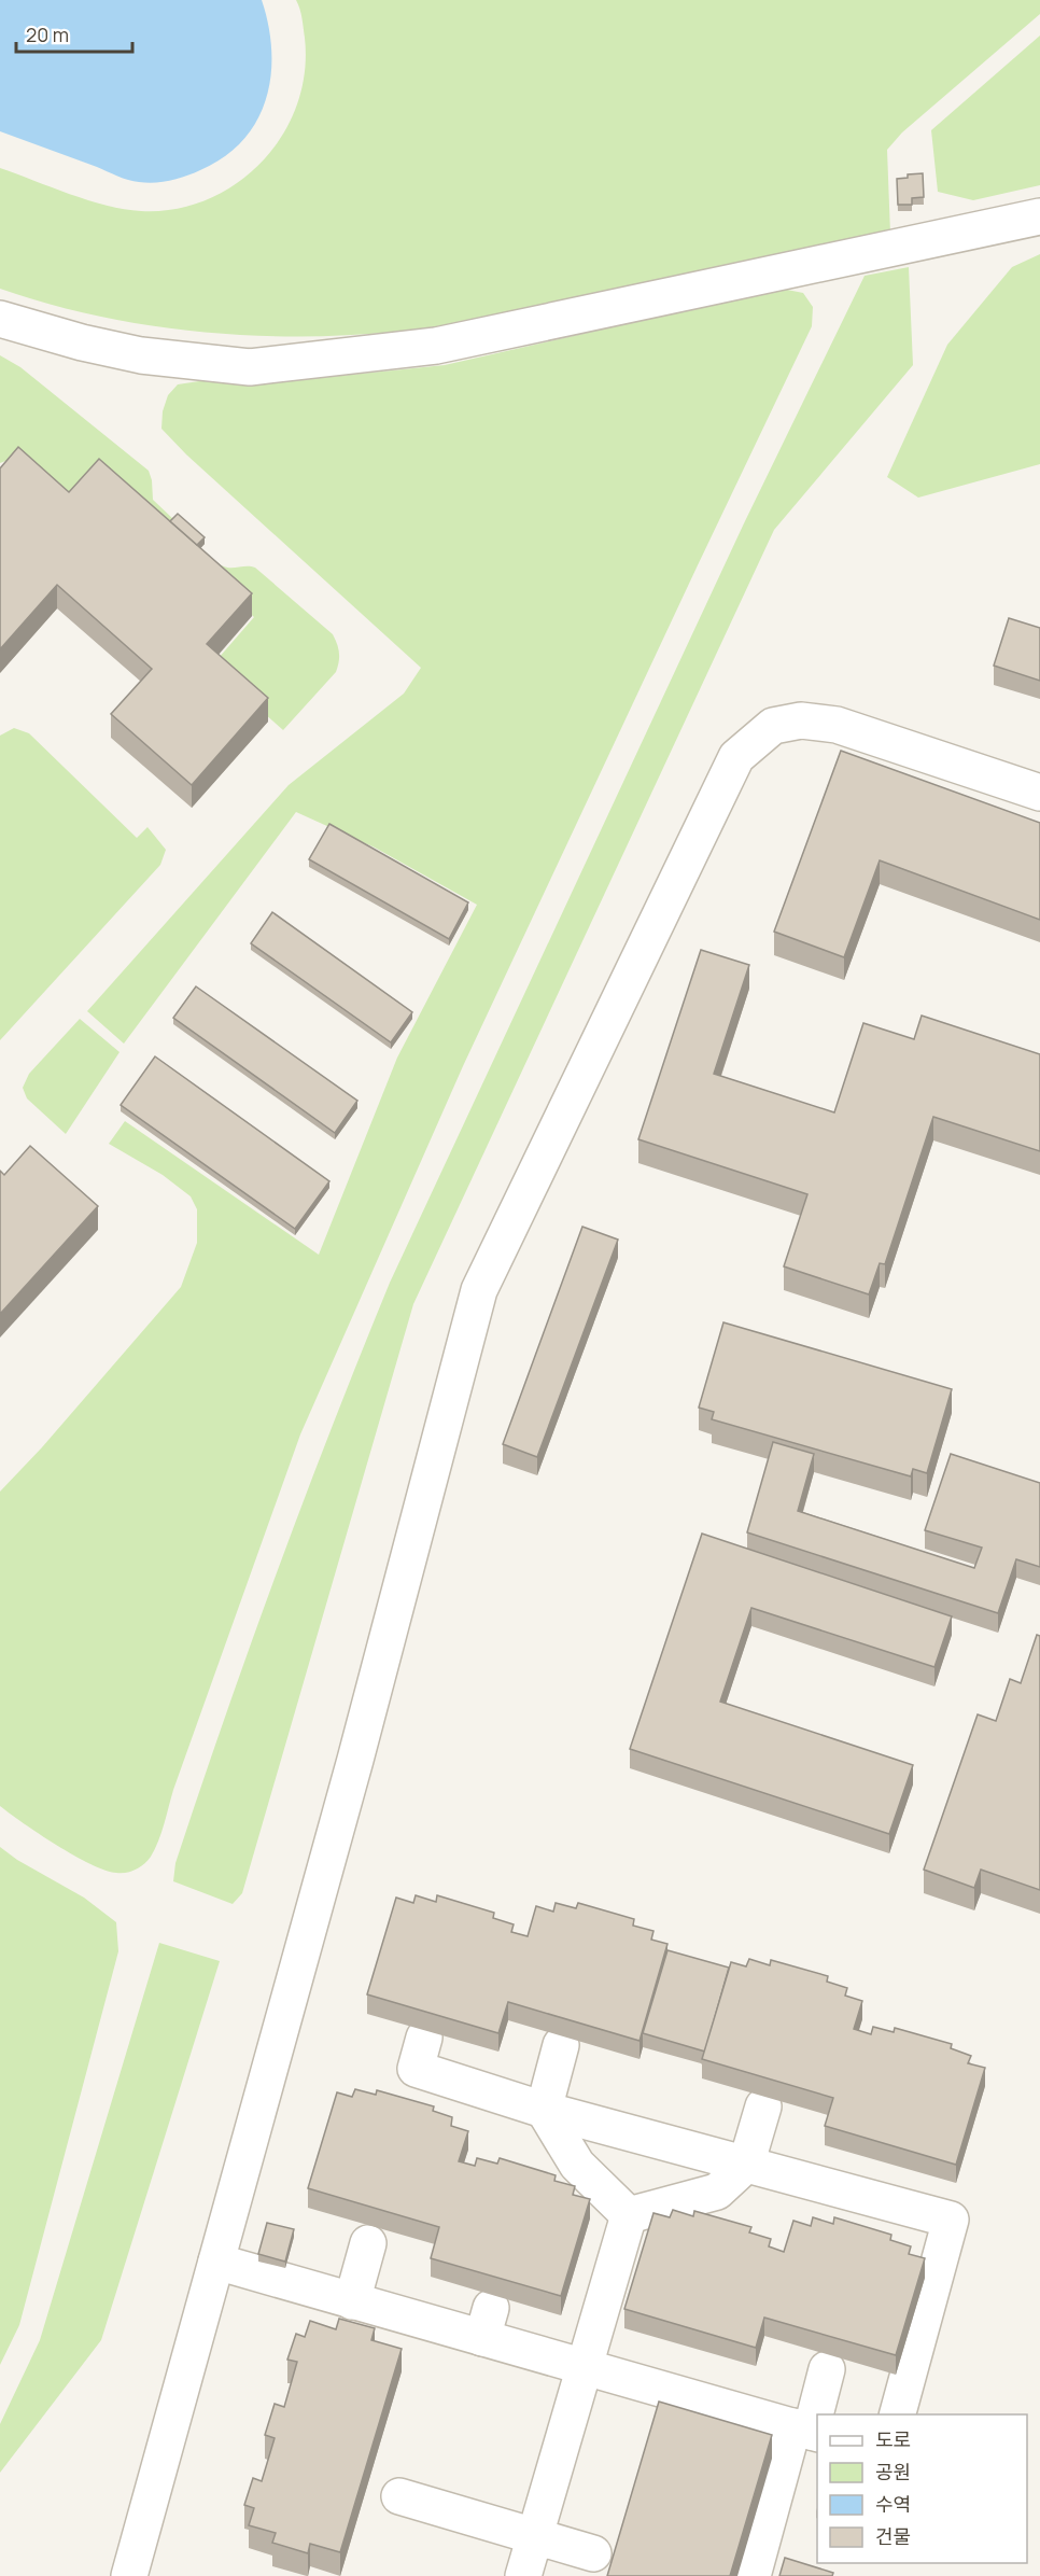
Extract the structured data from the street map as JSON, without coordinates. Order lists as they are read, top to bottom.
{
  "legend": [
    "도로",
    "공원",
    "수역",
    "건물"
  ],
  "scale_bar": "20 m"
}
